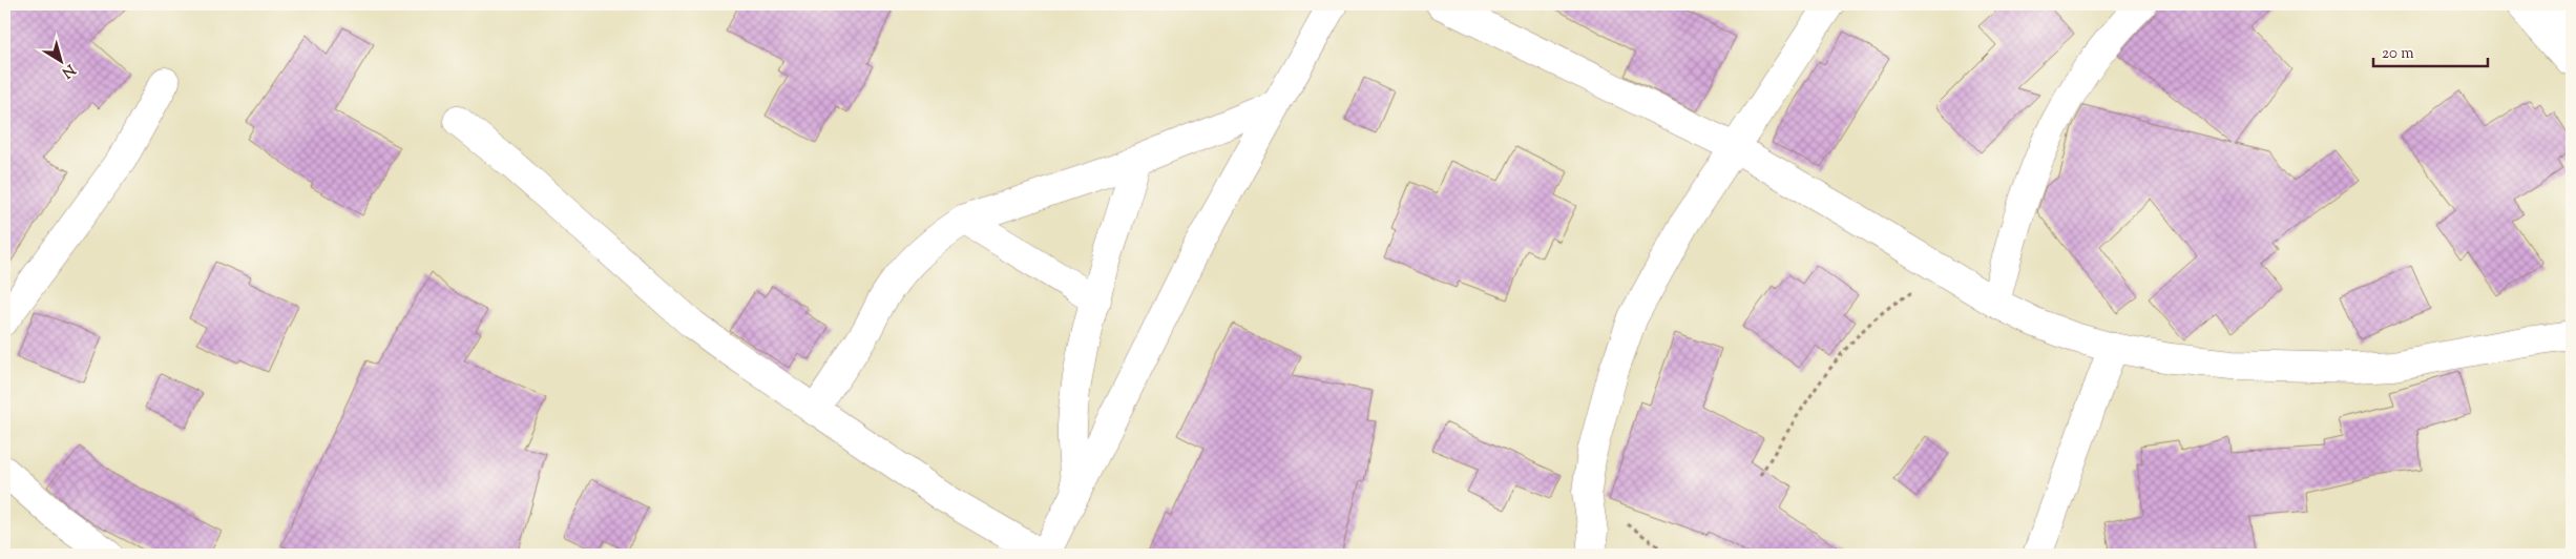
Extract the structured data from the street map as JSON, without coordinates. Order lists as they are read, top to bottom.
{
  "scale_bar": "20 m",
  "north": "bottom right"
}
